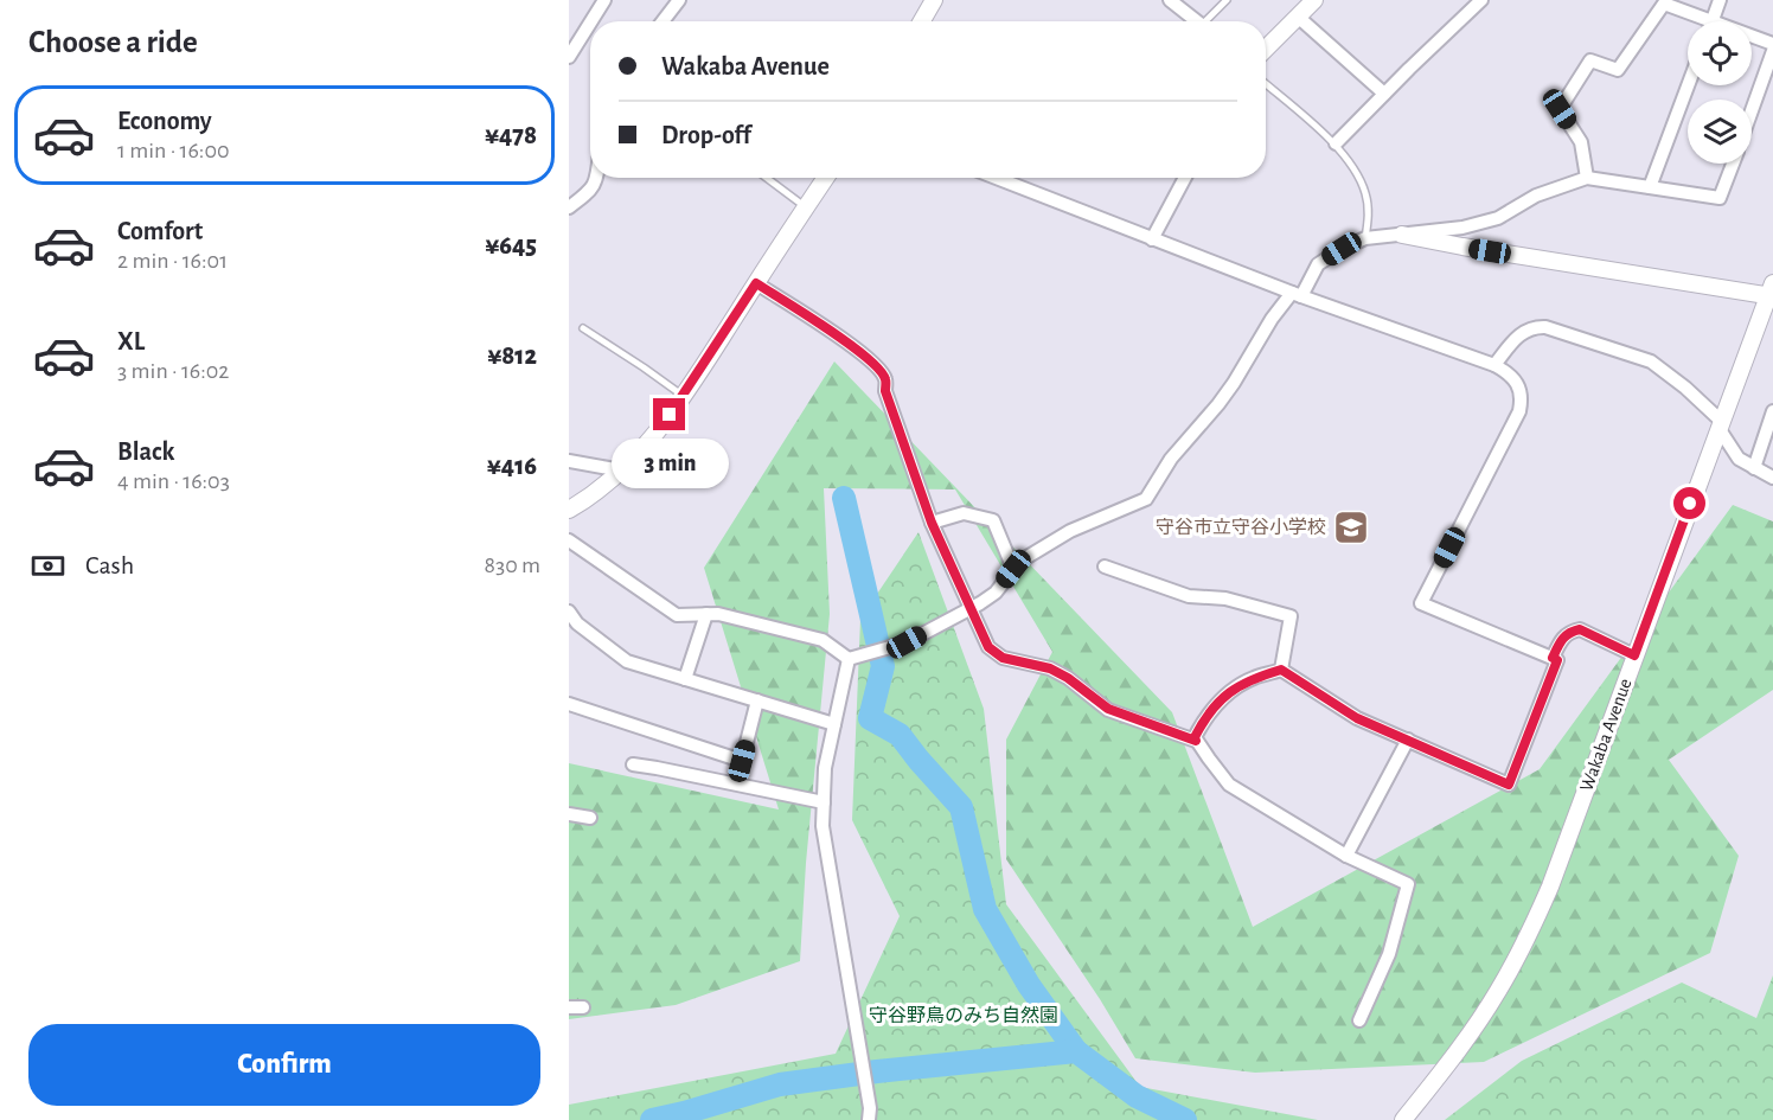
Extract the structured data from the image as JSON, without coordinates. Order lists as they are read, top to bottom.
{
  "streets": {
    "street": ["Wakaba Avenue"]
  },
  "parks": ["守谷野鳥のみち自然園"],
  "places": {
    "school or university": ["守谷市立守谷小学校"]
  },
  "page": {
    "heading": "Choose a ride",
    "banner": ["Wakaba Avenue", "Drop-off"],
    "list": [
      {
        "name": "Economy",
        "note": "1 min · 16:00",
        "value": "¥478"
      },
      {
        "name": "Comfort",
        "note": "2 min · 16:01",
        "value": "¥645"
      },
      {
        "name": "XL",
        "note": "3 min · 16:02",
        "value": "¥812"
      },
      {
        "name": "Black",
        "note": "4 min · 16:03",
        "value": "¥416"
      }
    ],
    "bubble": "3 min",
    "pay": ["Cash", "830 m"],
    "buttons": "Confirm"
  }
}
